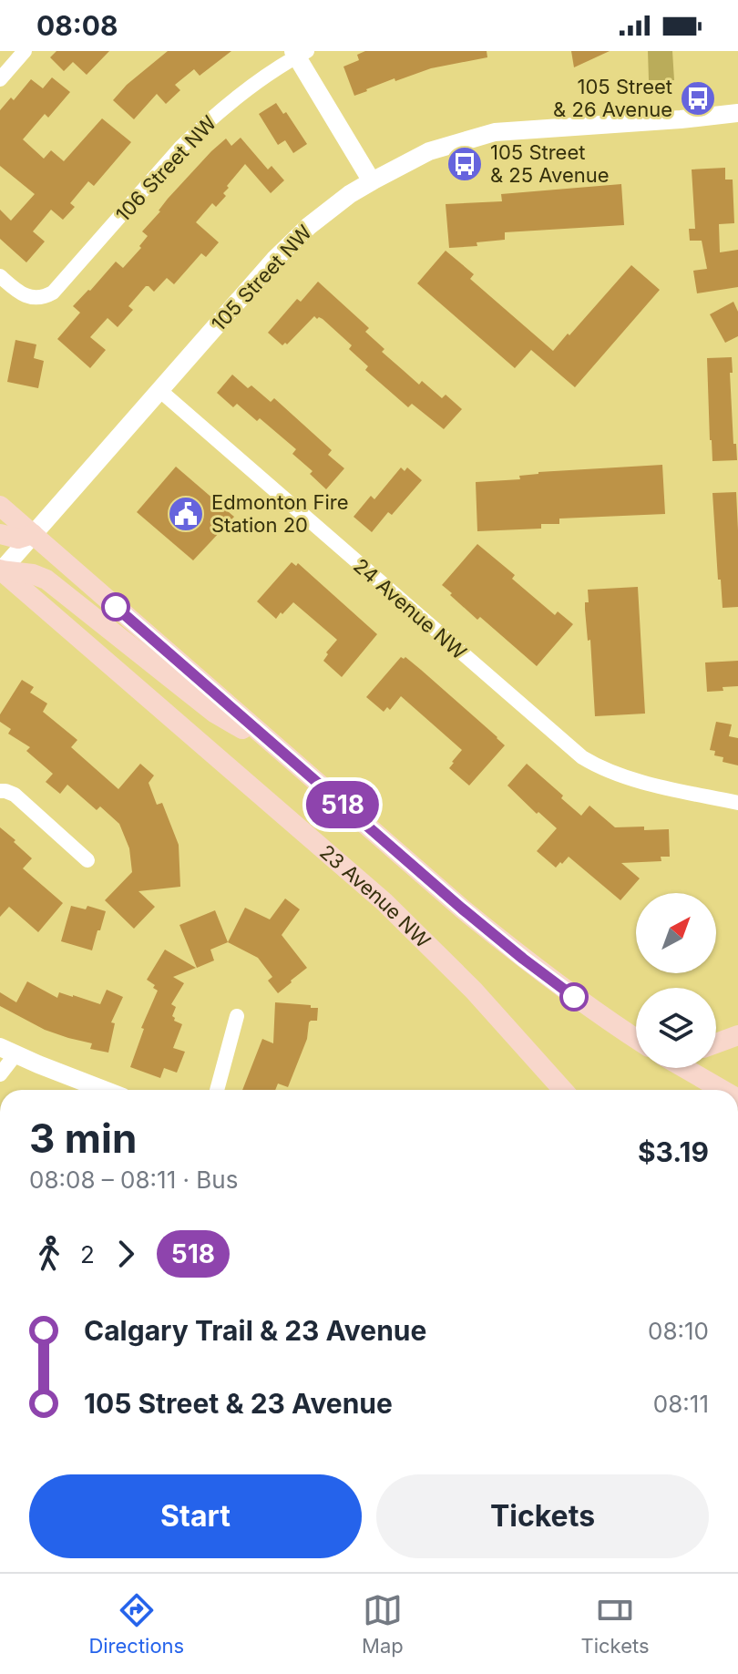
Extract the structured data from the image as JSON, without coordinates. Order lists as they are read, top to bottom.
{
  "streets": {
    "main road": ["23 Avenue NW"],
    "street": ["106 Street NW", "105 Street NW", "24 Avenue NW"]
  },
  "crossings": [
    ["105 Street NW", "24 Avenue NW"],
    ["105 Street NW", "23 Avenue NW"]
  ],
  "places": {
    "bus stop": ["105 Street & 26 Avenue", "105 Street & 25 Avenue"],
    "public building": ["Edmonton Fire Station 20"]
  },
  "lines": ["bus line 518"],
  "north": "top right",
  "page": {
    "status": "08:08",
    "on_map": "518",
    "heading": ["3 min", "08:08 – 08:11 · Bus", "$3.19"],
    "legs": ["2", "518"],
    "list": [
      {
        "name": "Calgary Trail & 23 Avenue",
        "value": "08:10"
      },
      {
        "name": "105 Street & 23 Avenue",
        "value": "08:11"
      }
    ],
    "buttons": ["Start", "Tickets"],
    "tabs": ["Directions", "Map", "Tickets"]
  }
}
